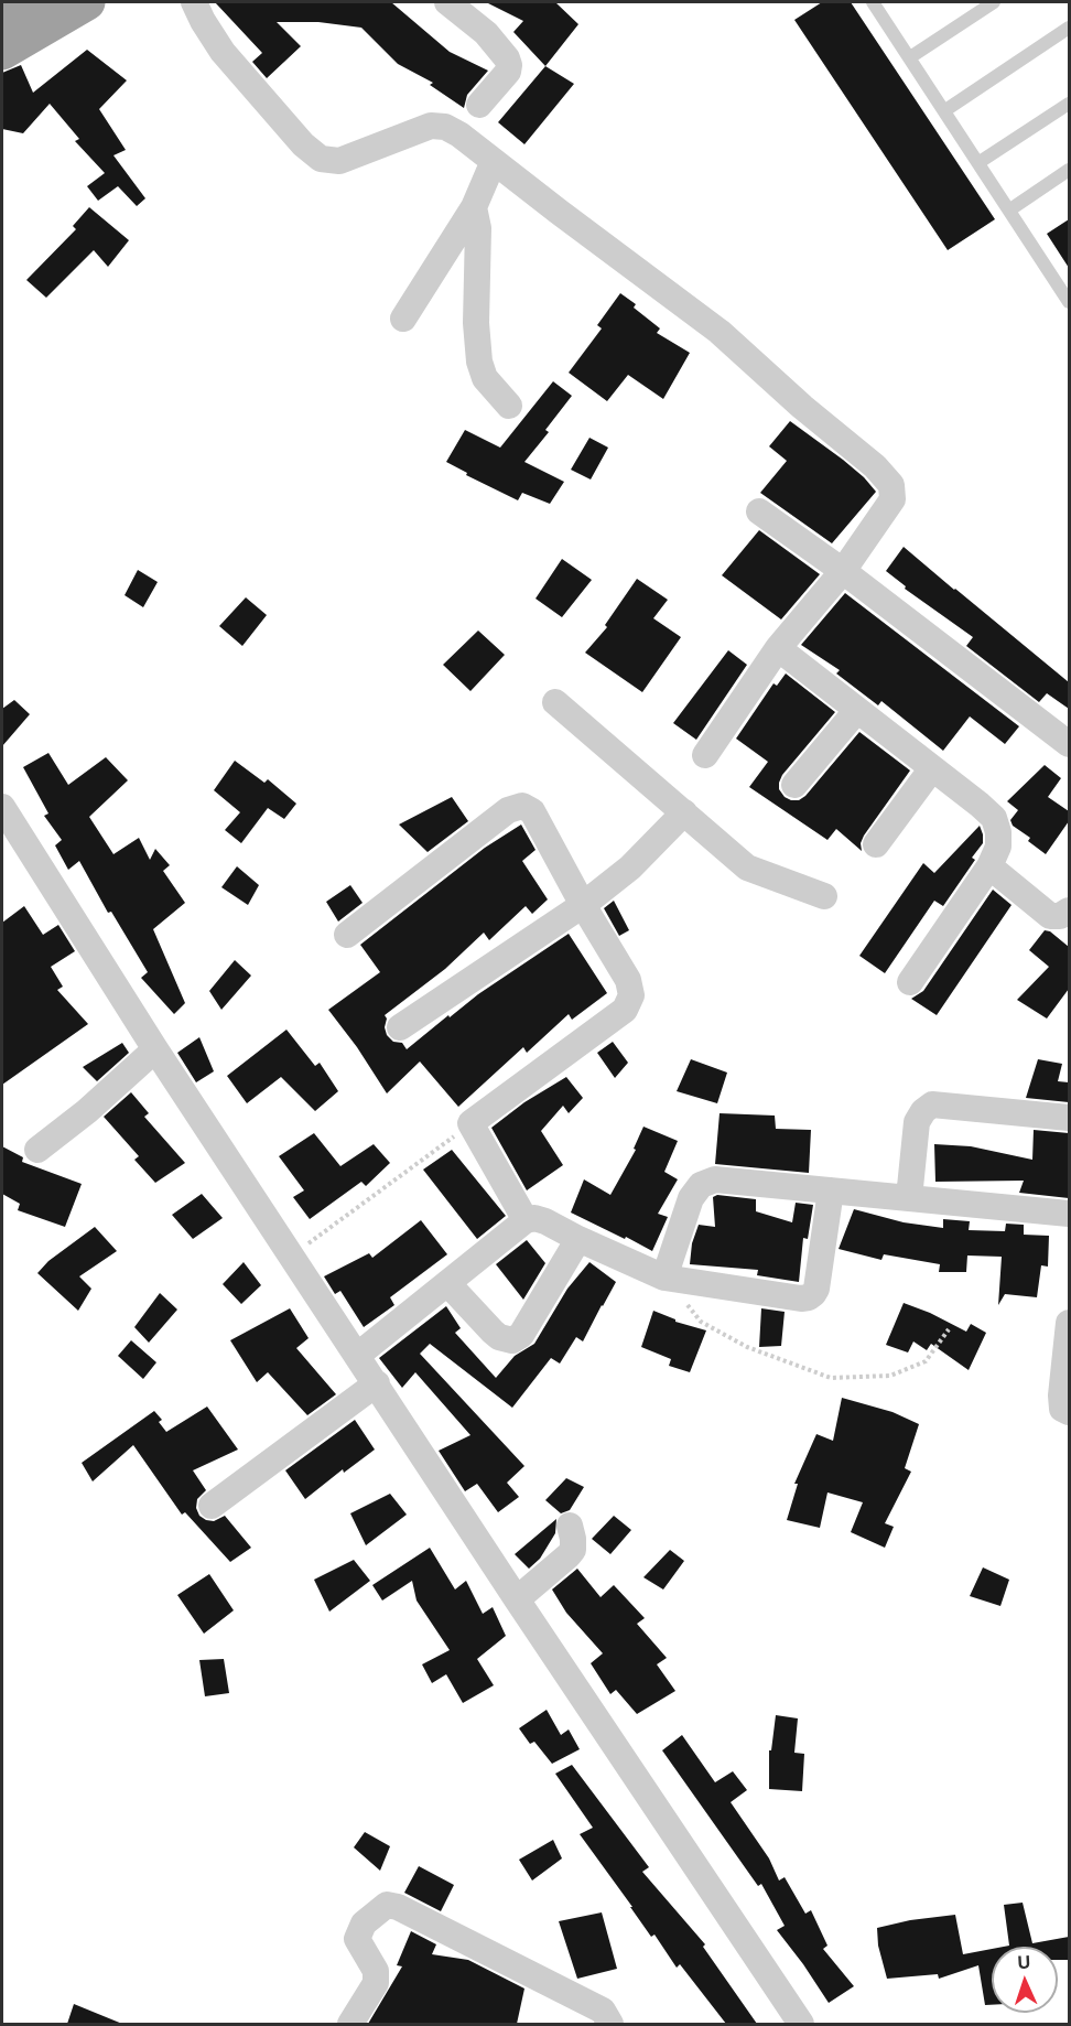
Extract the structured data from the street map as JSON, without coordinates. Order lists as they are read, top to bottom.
{
  "north": "top"
}
